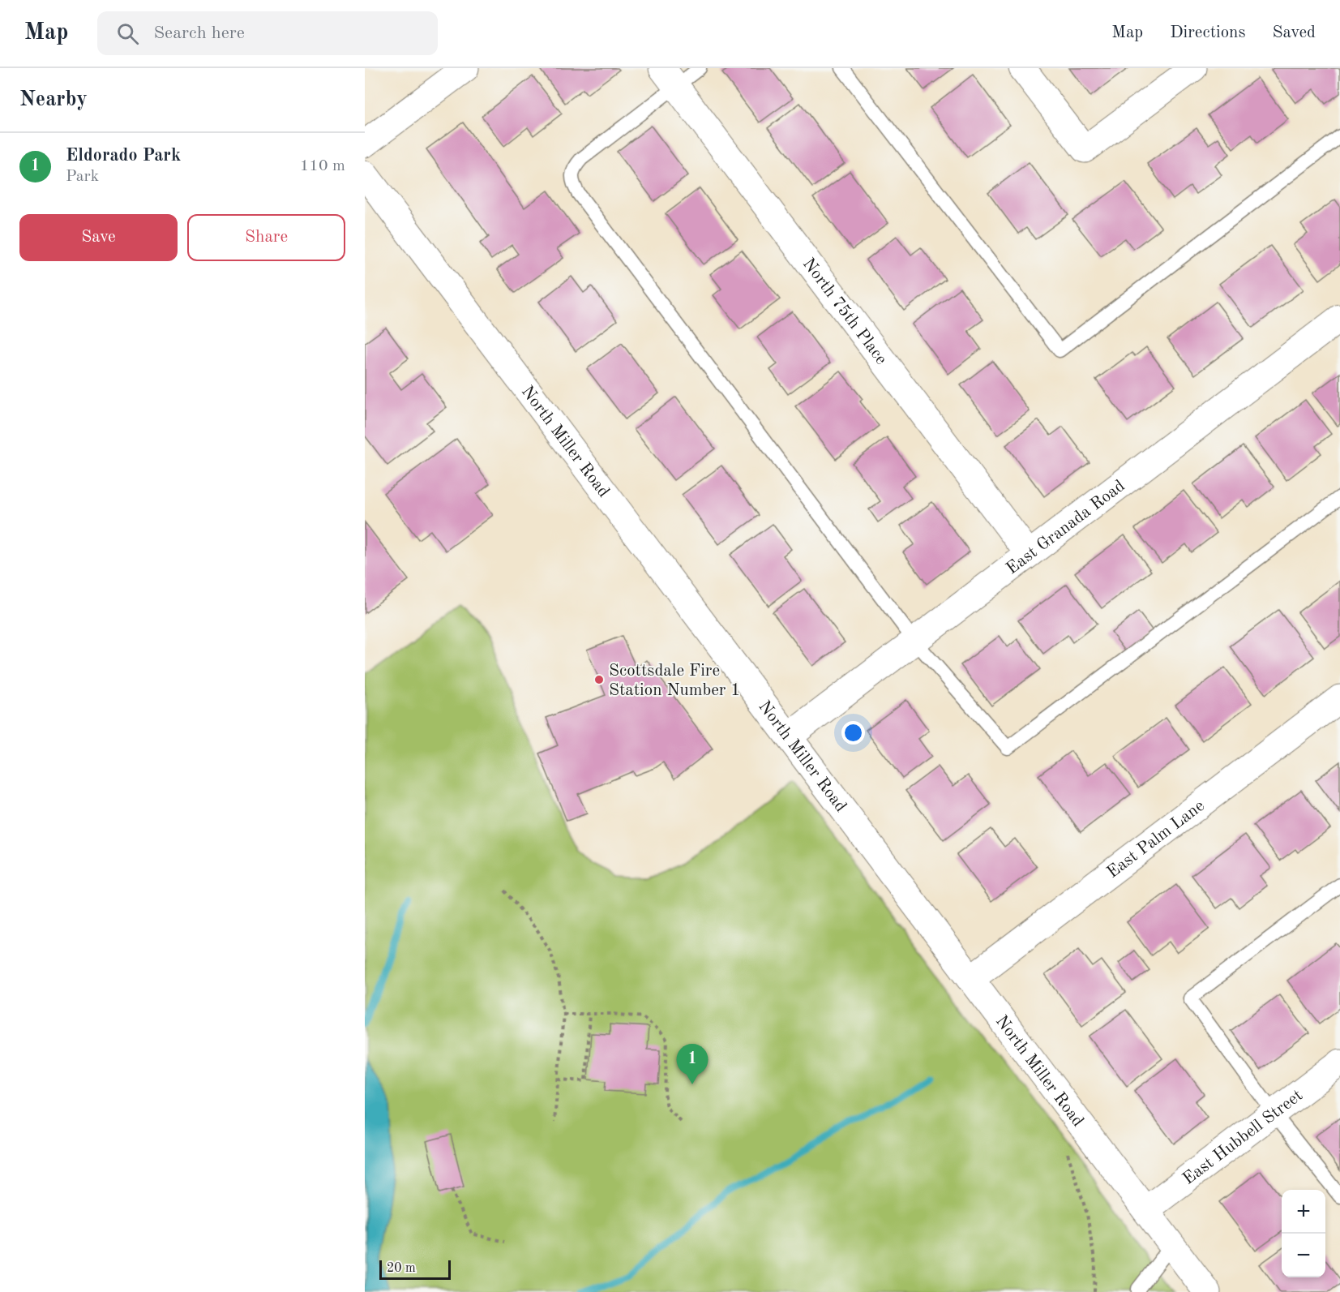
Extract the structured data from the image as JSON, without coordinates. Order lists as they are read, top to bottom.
{
  "streets": {
    "street": [
      "North 75th Place",
      "North Miller Road",
      "East Granada Road",
      "East Palm Lane",
      "East Hubbell Street"
    ]
  },
  "crossings": [
    ["North 75th Place", "East Granada Road"],
    ["North Miller Road", "East Granada Road"],
    ["North Miller Road", "East Palm Lane"],
    ["North Miller Road", "East Hubbell Street"]
  ],
  "places": ["Scottsdale Fire Station Number 1"],
  "scale_bar": "20 m",
  "page": {
    "header": "Map",
    "search": "Search here",
    "nav": ["Map", "Directions", "Saved"],
    "heading": "Nearby",
    "list": [
      {
        "mark": "1",
        "name": "Eldorado Park",
        "note": "Park",
        "value": "110 m"
      }
    ],
    "buttons": ["Save", "Share"],
    "pins": "1",
    "map_buttons": ["+", "−"],
    "scale": "20 m"
  }
}
